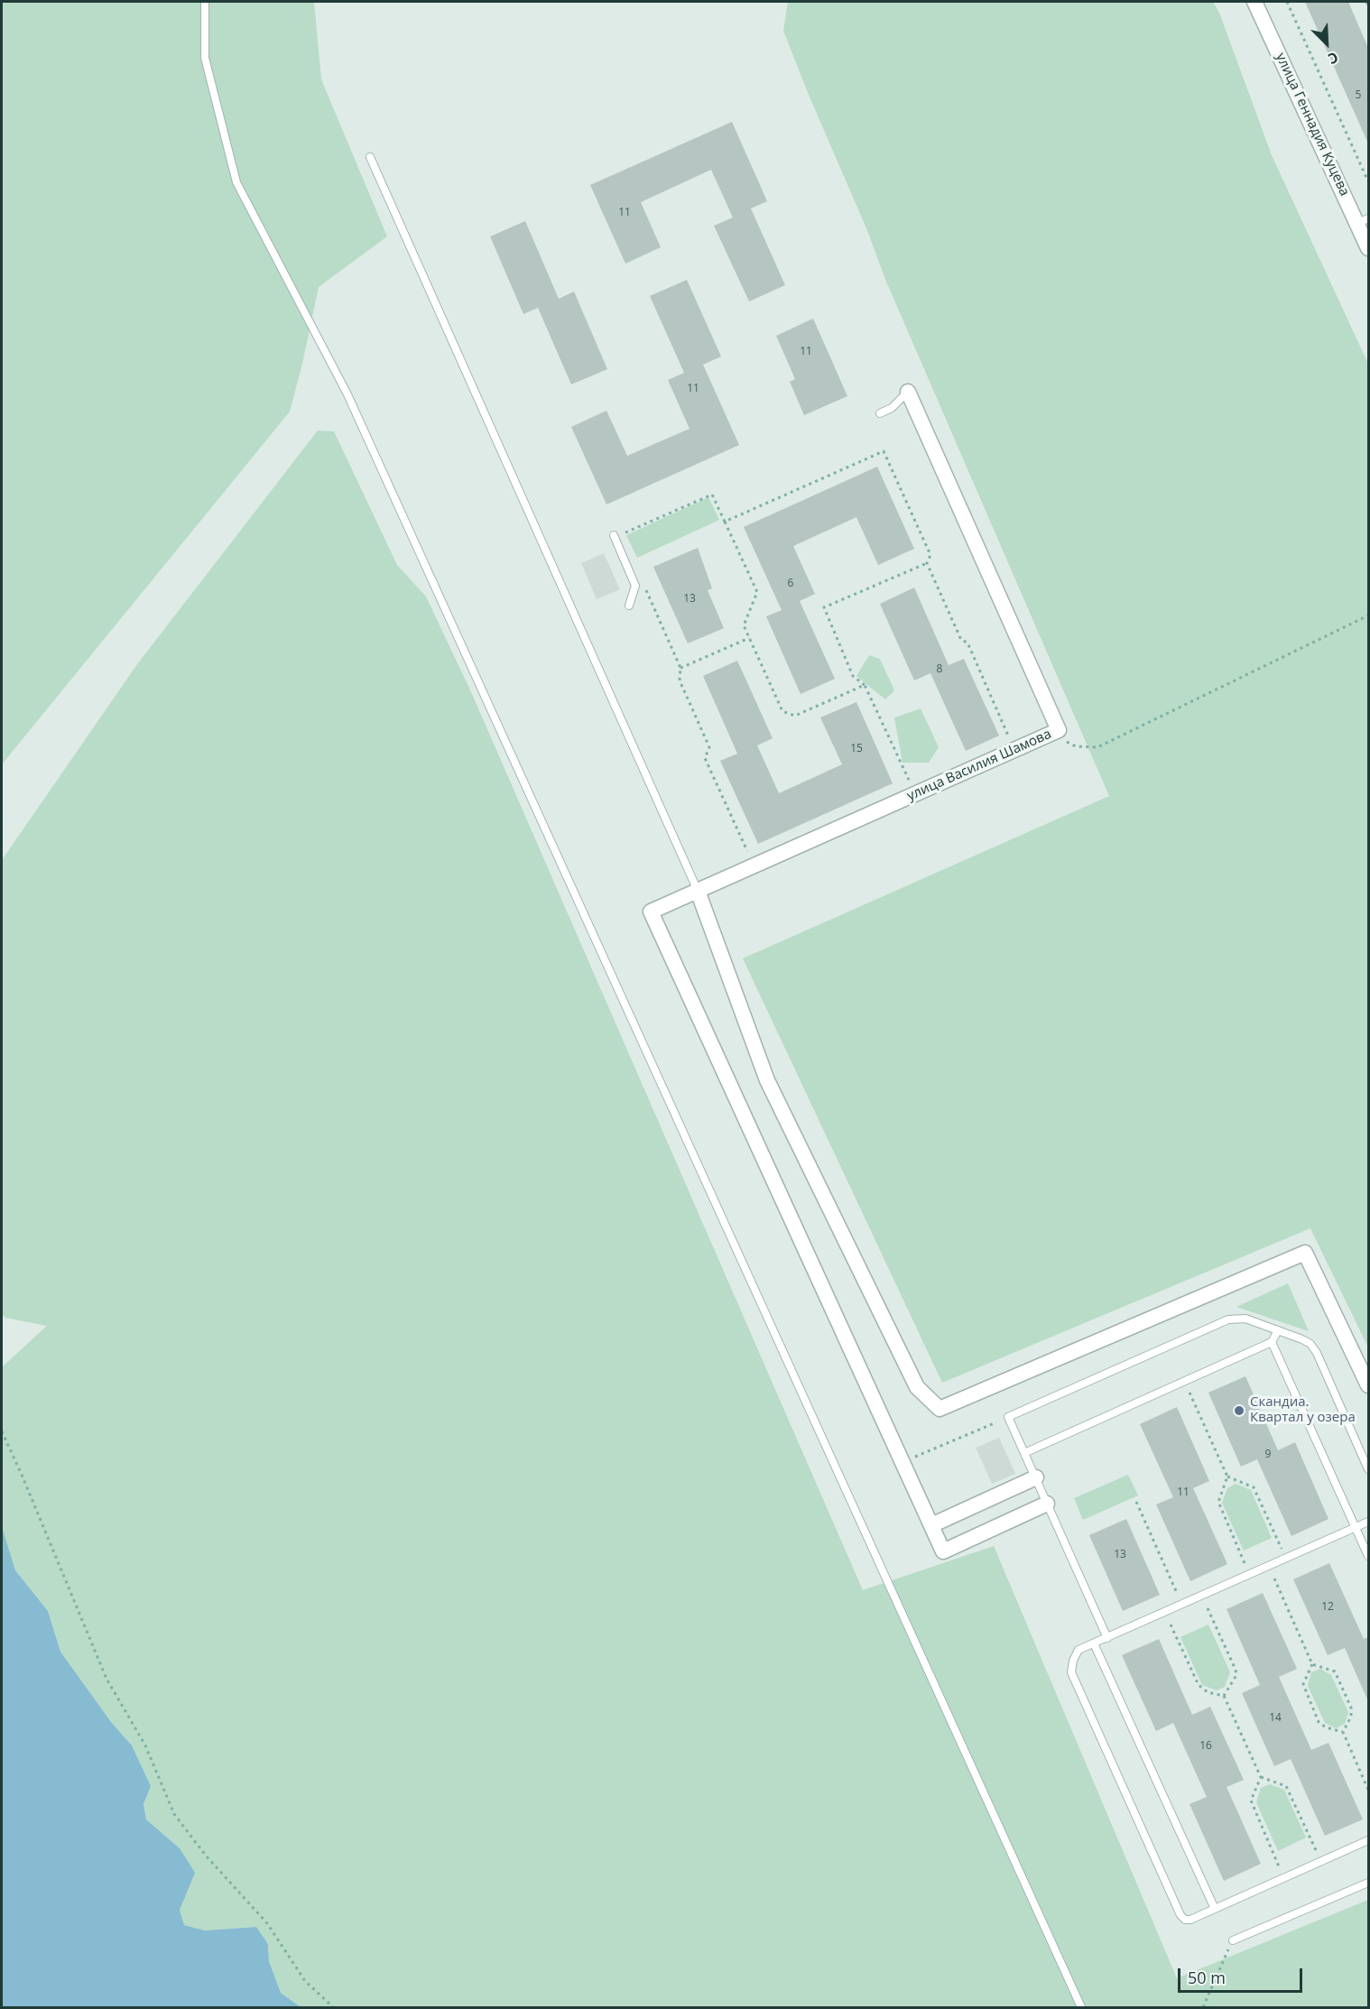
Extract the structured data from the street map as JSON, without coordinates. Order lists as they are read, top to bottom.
{
  "streets": {
    "street": ["улица Геннадия Куцева", "улица Василия Шамова"]
  },
  "places": ["Скандиа. Квартал у озера"],
  "house_numbers": [
    "5",
    "11",
    "11",
    "11",
    "6",
    "13",
    "8",
    "15",
    "9",
    "11",
    "13",
    "12",
    "14",
    "16"
  ],
  "scale_bar": "50 m",
  "north": "bottom right"
}
